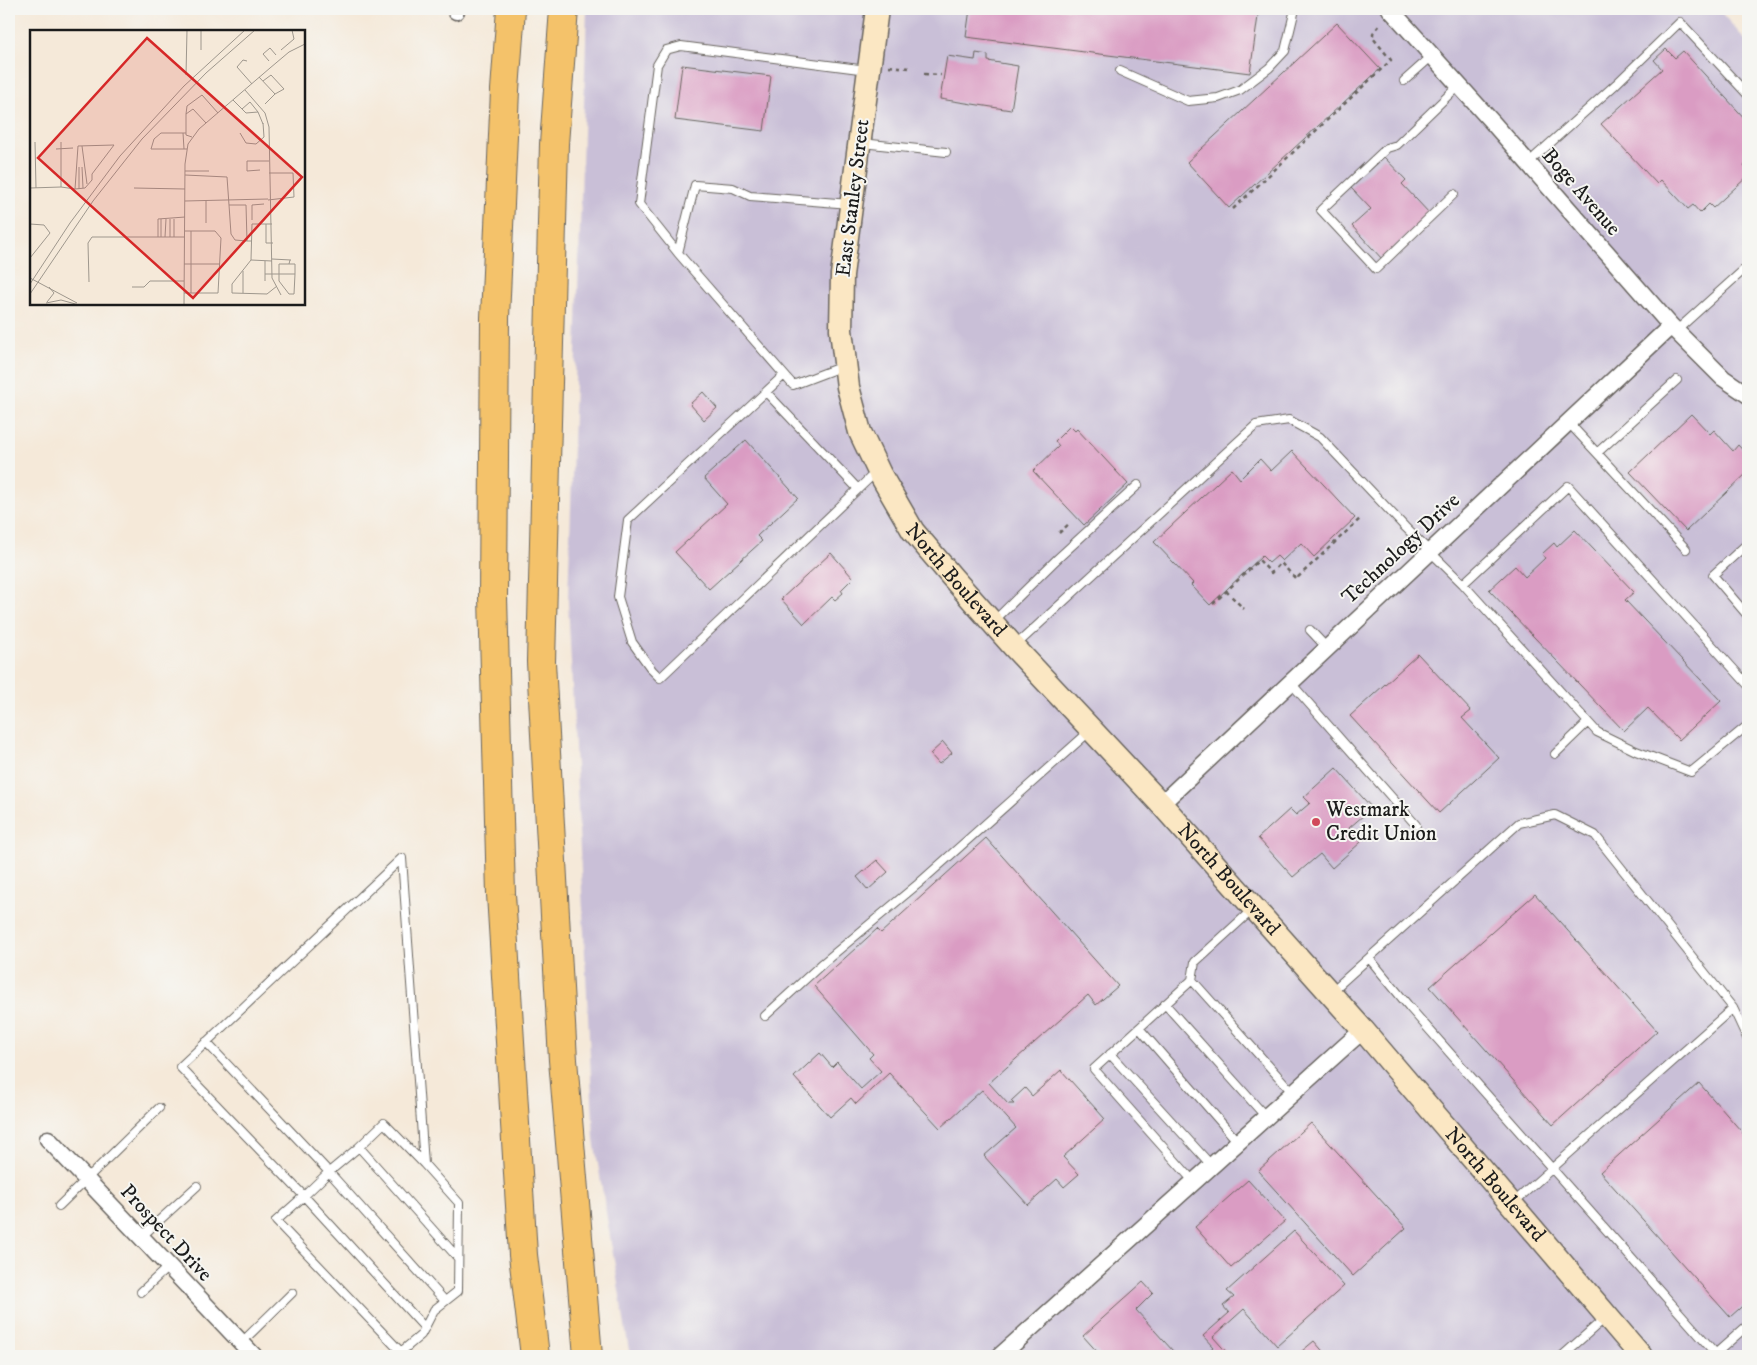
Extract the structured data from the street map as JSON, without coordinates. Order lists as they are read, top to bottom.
{
  "streets": {
    "street": [
      "Boge Avenue",
      "East Stanley Street",
      "Technology Drive",
      "North Boulevard",
      "Prospect Drive"
    ]
  },
  "crossings": [
    ["Boge Avenue", "Technology Drive"],
    ["East Stanley Street", "North Boulevard"],
    ["Technology Drive", "North Boulevard"]
  ],
  "places": ["Westmark Credit Union"]
}
